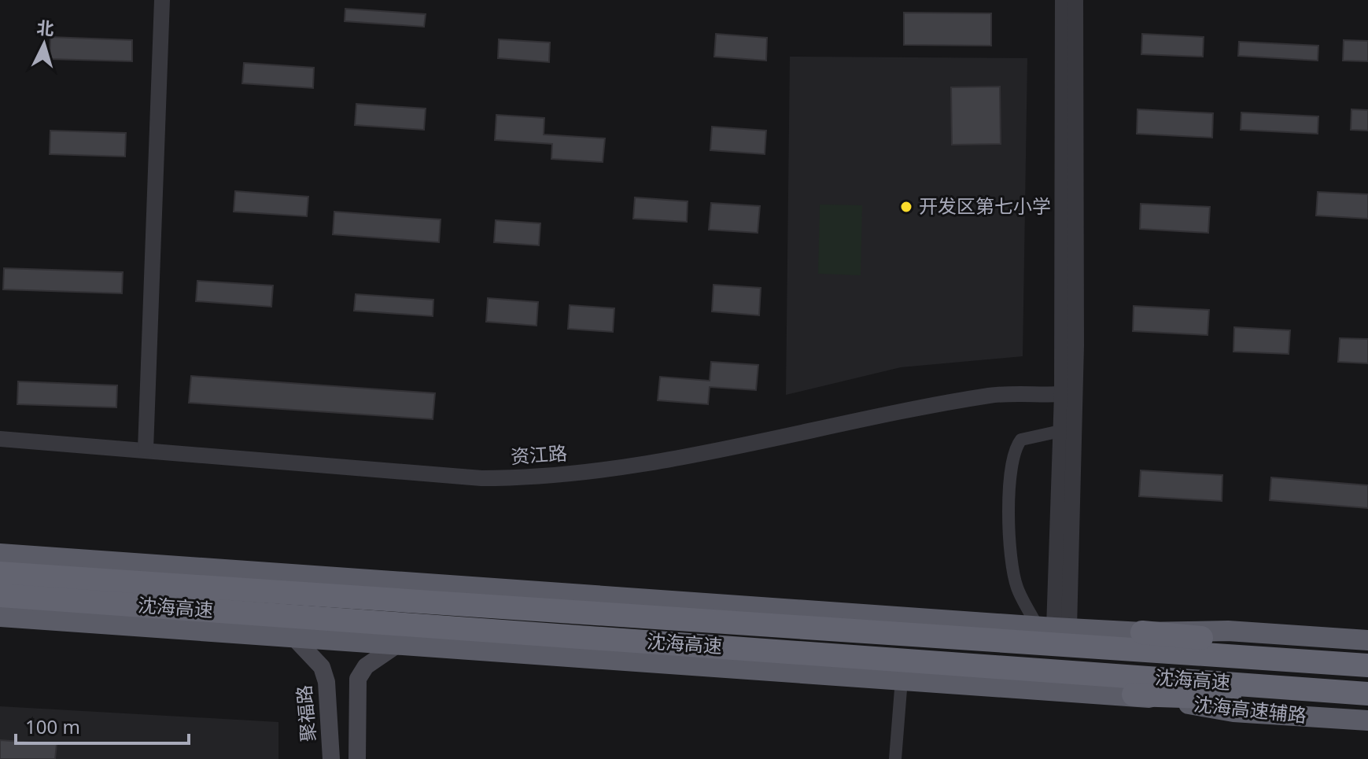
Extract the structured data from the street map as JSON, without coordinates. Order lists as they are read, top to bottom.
{
  "streets": {
    "highway": ["沈海高速", "沈海高速辅路"],
    "main road": ["聚福路"],
    "street": ["资江路"]
  },
  "crossings": [
    ["沈海高速辅路", "聚福路"]
  ],
  "places": ["开发区第七小学"],
  "scale_bar": "100 m",
  "north": "top"
}
